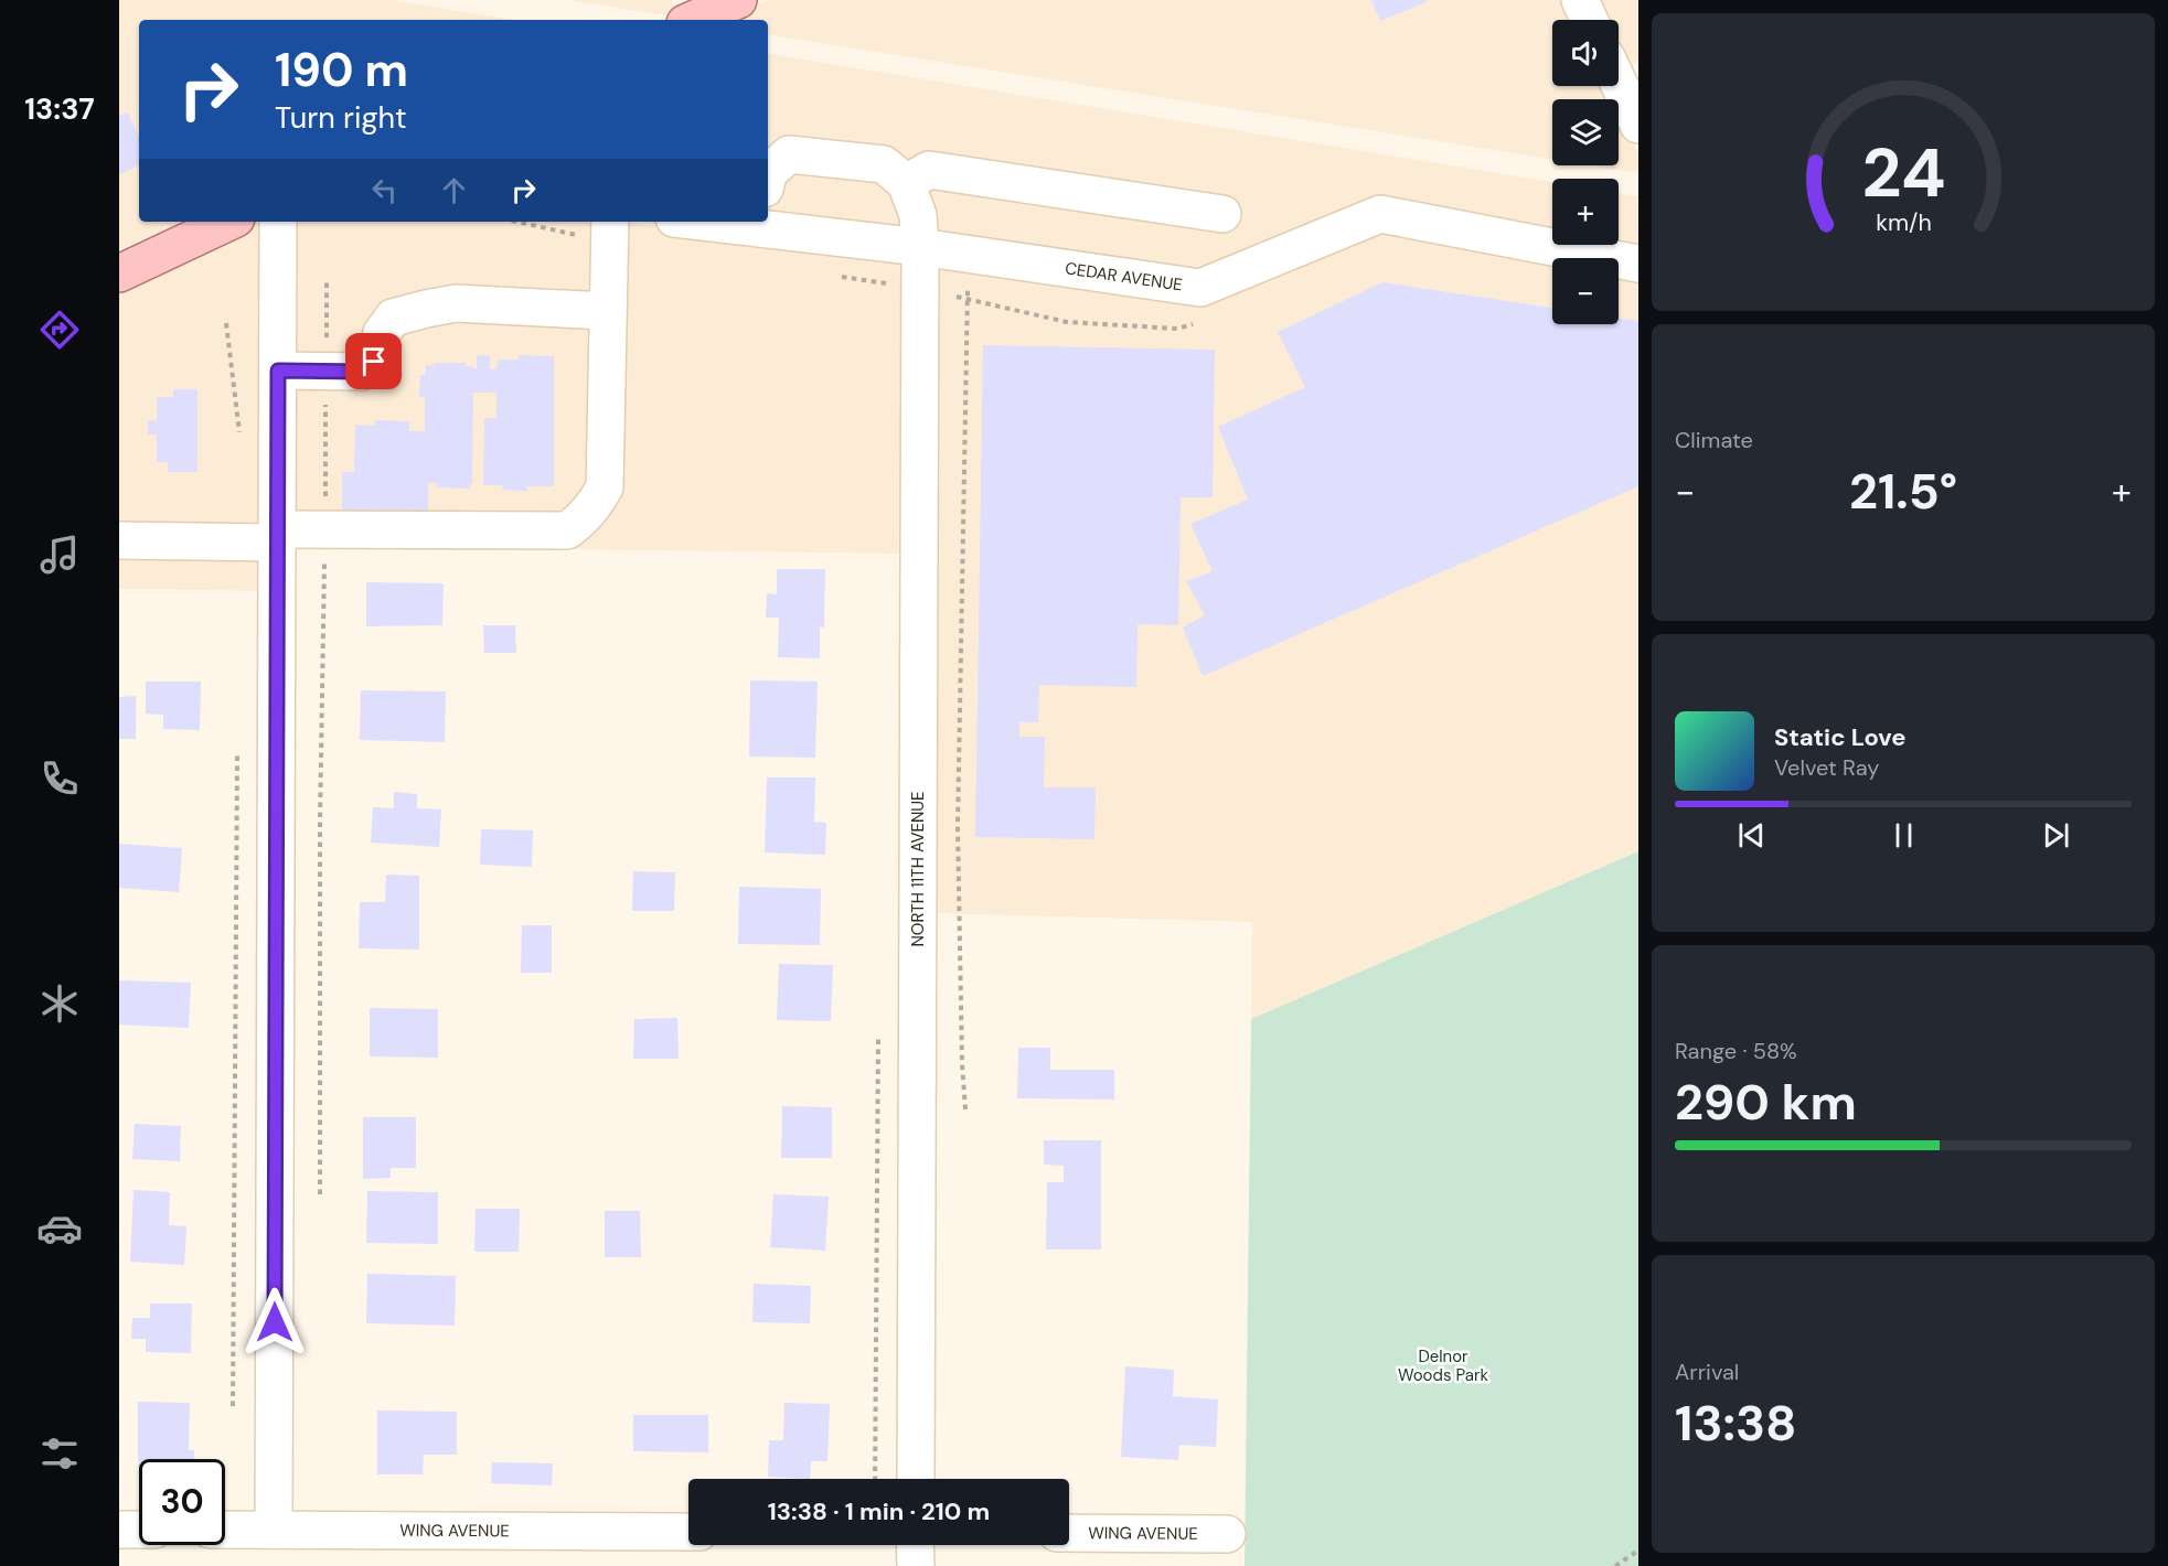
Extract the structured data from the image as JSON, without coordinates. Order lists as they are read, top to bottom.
{
  "streets": {
    "street": ["CEDAR AVENUE", "NORTH 11TH AVENUE", "WING AVENUE"]
  },
  "crossings": [
    ["CEDAR AVENUE", "NORTH 11TH AVENUE"]
  ],
  "parks": ["Delnor Woods Park"],
  "page": {
    "tabs": "13:37",
    "map_buttons": ["+", "−"],
    "turn": ["190 m", "Turn right"],
    "tile": [
      "Climate",
      ["Range · 58%", "290 km"],
      ["Arrival", "13:38"]
    ],
    "heat": ["−", "21.5°", "+"],
    "song": ["Static Love", "Velvet Ray"],
    "limit": "30",
    "trip": "13:38 · 1 min · 210 m",
    "gauge": ["24", "km/h"]
  }
}
